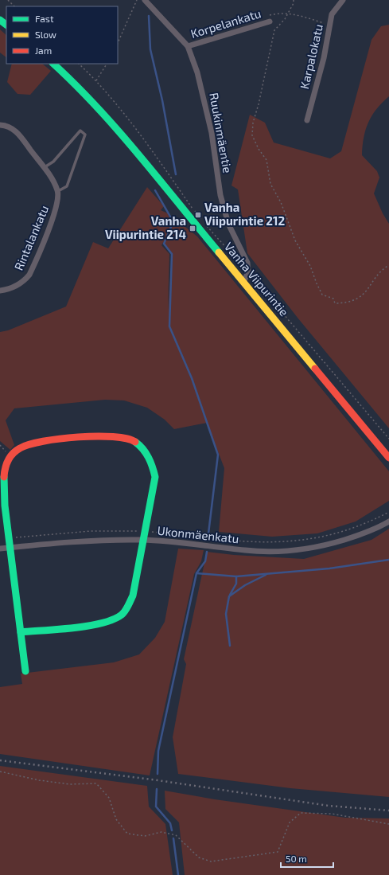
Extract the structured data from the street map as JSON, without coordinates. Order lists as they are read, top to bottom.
{
  "streets": {
    "street": [
      "Korpelankatu",
      "Karpalokatu",
      "Ruukinmäentie",
      "Rintalankatu",
      "Vanha Viipurintie",
      "Ukonmäenkatu"
    ]
  },
  "crossings": [
    ["Korpelankatu", "Ruukinmäentie"]
  ],
  "places": {
    "transit": ["Vanha Viipurintie 212", "Vanha Viipurintie 214"]
  },
  "legend": ["Fast", "Slow", "Jam"],
  "scale_bar": "50 m"
}
